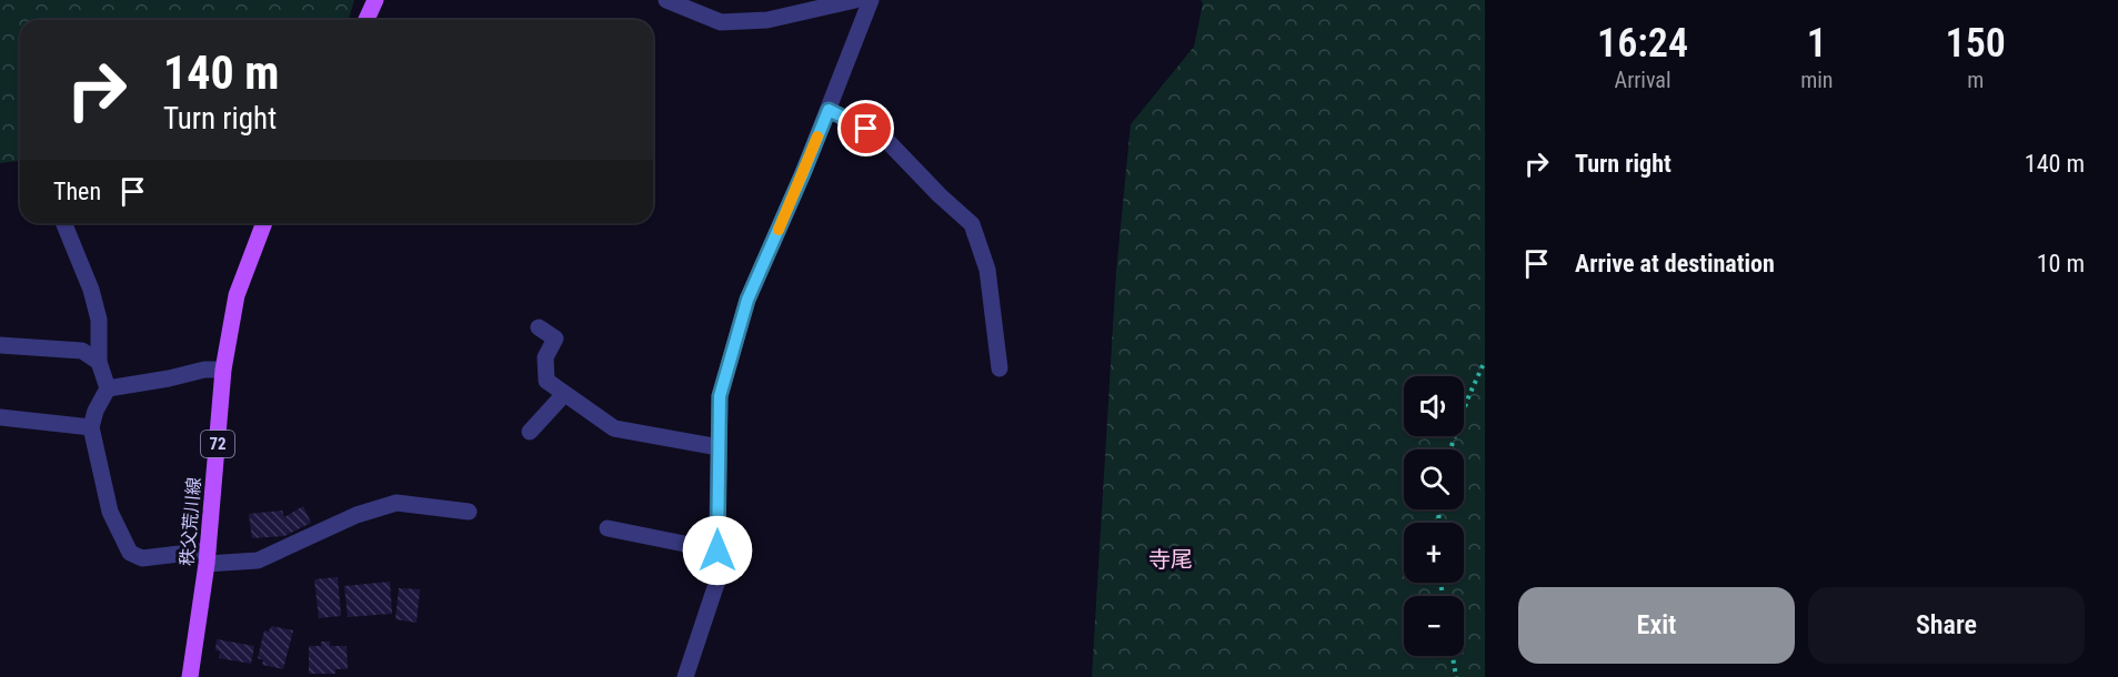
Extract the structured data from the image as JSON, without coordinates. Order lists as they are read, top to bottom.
{
  "streets": {
    "main road": ["72", "秩父荒川線"]
  },
  "districts": ["寺尾"],
  "page": {
    "eta": [
      "16:24",
      "Arrival",
      "1",
      "min",
      "150",
      "m"
    ],
    "turn": ["140 m", "Turn right"],
    "list": [
      {
        "name": "Turn right",
        "value": "140 m"
      },
      {
        "name": "Arrive at destination",
        "value": "10 m"
      }
    ],
    "then": "Then",
    "map_buttons": ["+", "−"],
    "buttons": ["Exit", "Share"]
  }
}
